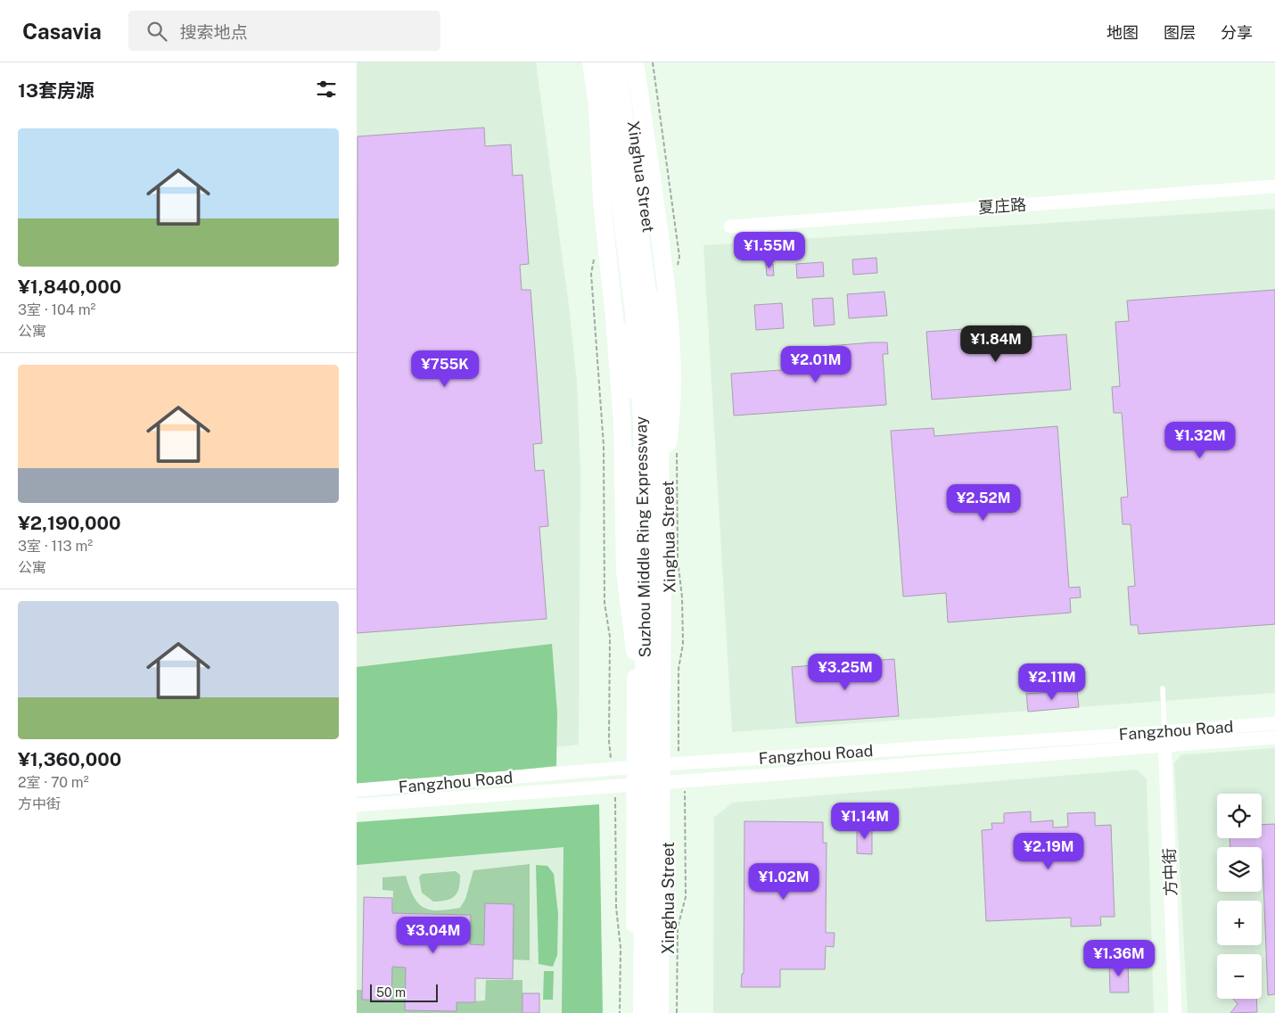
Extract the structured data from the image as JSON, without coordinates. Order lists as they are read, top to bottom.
{
  "streets": {
    "highway": ["Suzhou Middle Ring Expressway"],
    "main road": [
      "Xinghua Street",
      "夏庄路",
      "Fangzhou Road",
      "方中街"
    ]
  },
  "crossings": [
    ["Xinghua Street", "Fangzhou Road"],
    ["Fangzhou Road", "方中街"]
  ],
  "scale_bar": "50 m",
  "page": {
    "header": "Casavia",
    "search": "搜索地点",
    "nav": ["地图", "图层", "分享"],
    "heading": "13套房源",
    "list": [
      {
        "name": "¥1,840,000",
        "note": "3室 · 104 m² · 公寓"
      },
      {
        "name": "¥2,190,000",
        "note": "3室 · 113 m² · 公寓"
      },
      {
        "name": "¥1,360,000",
        "note": "2室 · 70 m² · 方中街"
      }
    ],
    "price": [
      "¥1.55M",
      "¥1.84M",
      "¥2.01M",
      "¥755K",
      "¥1.32M",
      "¥2.52M",
      "¥3.25M",
      "¥2.11M",
      "¥1.14M",
      "¥2.19M",
      "¥1.02M",
      "¥3.04M",
      "¥1.36M"
    ],
    "map_buttons": ["+", "−"],
    "scale": "50 m"
  }
}
